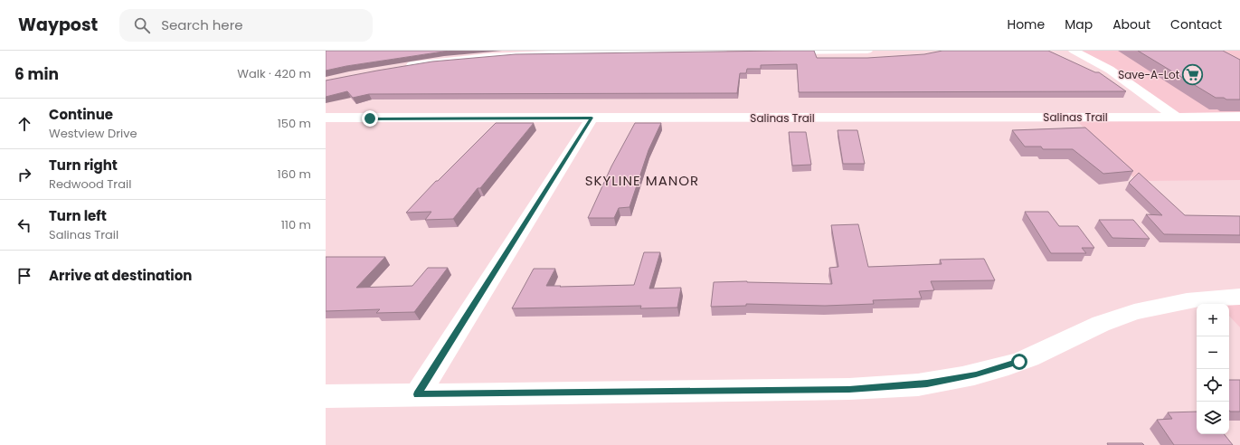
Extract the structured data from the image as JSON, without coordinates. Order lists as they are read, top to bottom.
{
  "streets": {
    "street": ["Salinas Trail"]
  },
  "districts": ["SKYLINE MANOR"],
  "places": {
    "supermarket": ["Save-A-Lot"]
  },
  "page": {
    "header": "Waypost",
    "search": "Search here",
    "nav": [
      "Home",
      "Map",
      "About",
      "Contact"
    ],
    "heading": ["6 min", "Walk · 420 m"],
    "list": [
      ["Continue", "Westview Drive", "150 m"],
      ["Turn right", "Redwood Trail", "160 m"],
      ["Turn left", "Salinas Trail", "110 m"],
      "Arrive at destination"
    ],
    "map_buttons": ["+", "−"]
  }
}
